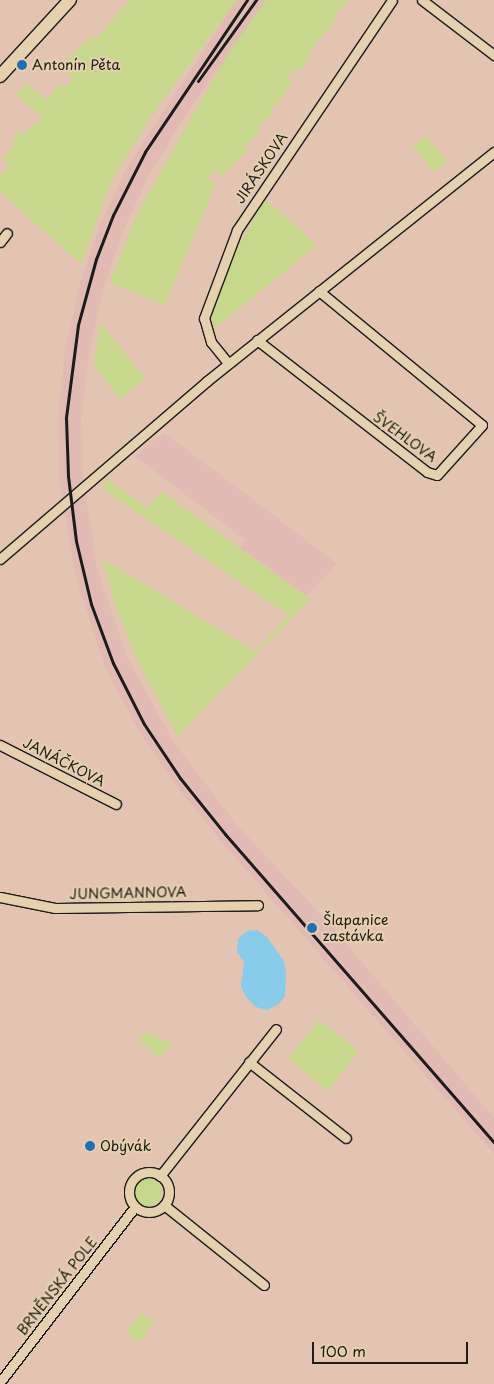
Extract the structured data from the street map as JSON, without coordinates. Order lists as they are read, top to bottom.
{
  "streets": {
    "street": [
      "JIRÁSKOVA",
      "ŠVEHLOVA",
      "JANÁČKOVA",
      "JUNGMANNOVA",
      "BRNĚNSKÁ POLE"
    ]
  },
  "places": ["Antonín Pěta", "Šlapanice zastávka", "Obývák"],
  "scale_bar": "100 m"
}
